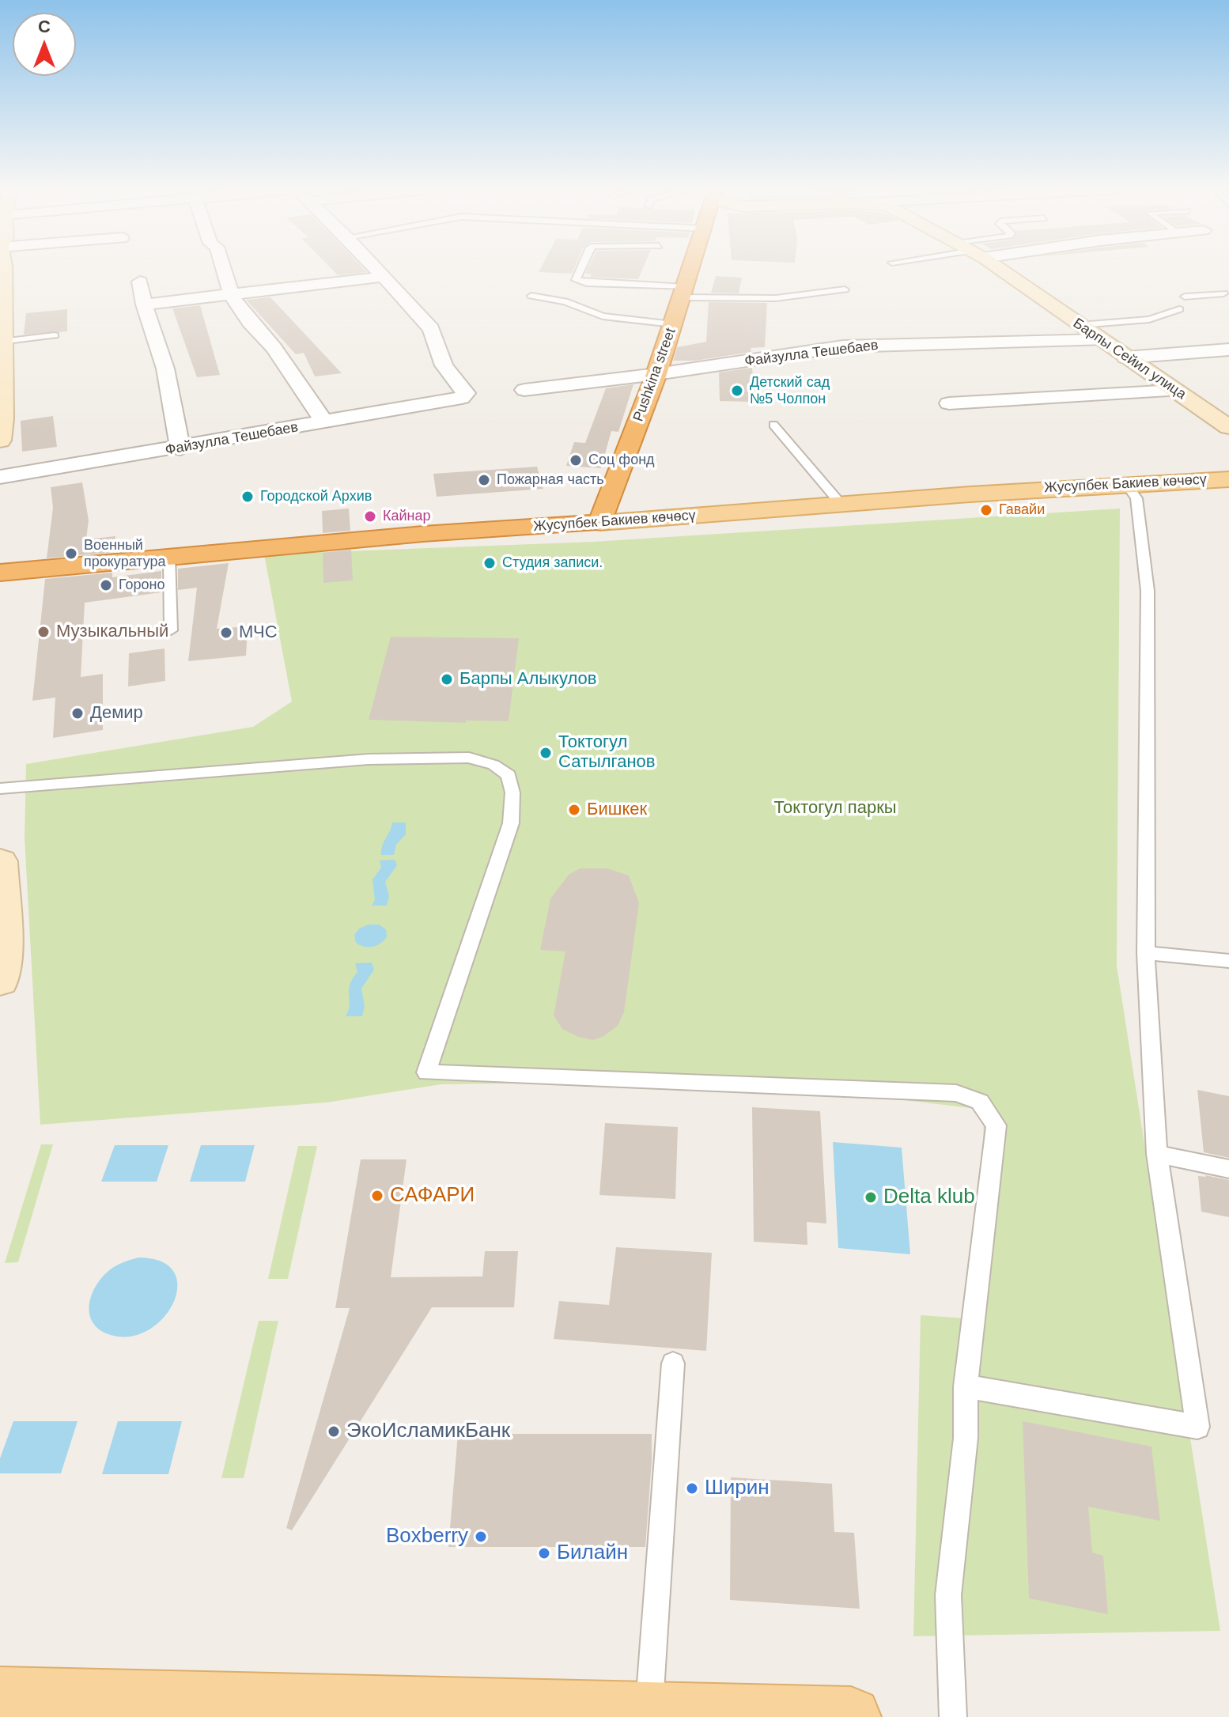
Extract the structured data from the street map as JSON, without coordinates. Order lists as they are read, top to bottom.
{
  "streets": {
    "highway": ["Pushkina street", "Жусупбек Бакиев көчөсү"],
    "main road": ["Барпы Сейил улица"],
    "street": ["Файзулла Тешебаев"]
  },
  "crossings": [
    ["Файзулла Тешебаев", "Барпы Сейил улица"],
    ["Файзулла Тешебаев", "Pushkina street"],
    ["Pushkina street", "Жусупбек Бакиев көчөсү"]
  ],
  "parks": ["Токтогул паркы"],
  "places": [
    "Детский сад №5 Чолпон",
    "Соц фонд",
    "Пожарная часть",
    "Городской Архив",
    "Гавайи",
    "Кайнар",
    "Военный прокуратура",
    "Студия записи.",
    "Гороно",
    "Музыкальный",
    "МЧС",
    "Барпы Алыкулов",
    "Демир",
    "Токтогул Сатылганов",
    "Бишкек",
    "САФАРИ",
    "Delta klub",
    "ЭкоИсламикБанк",
    "Ширин",
    "Boxberry",
    "Билайн"
  ],
  "north": "top"
}
